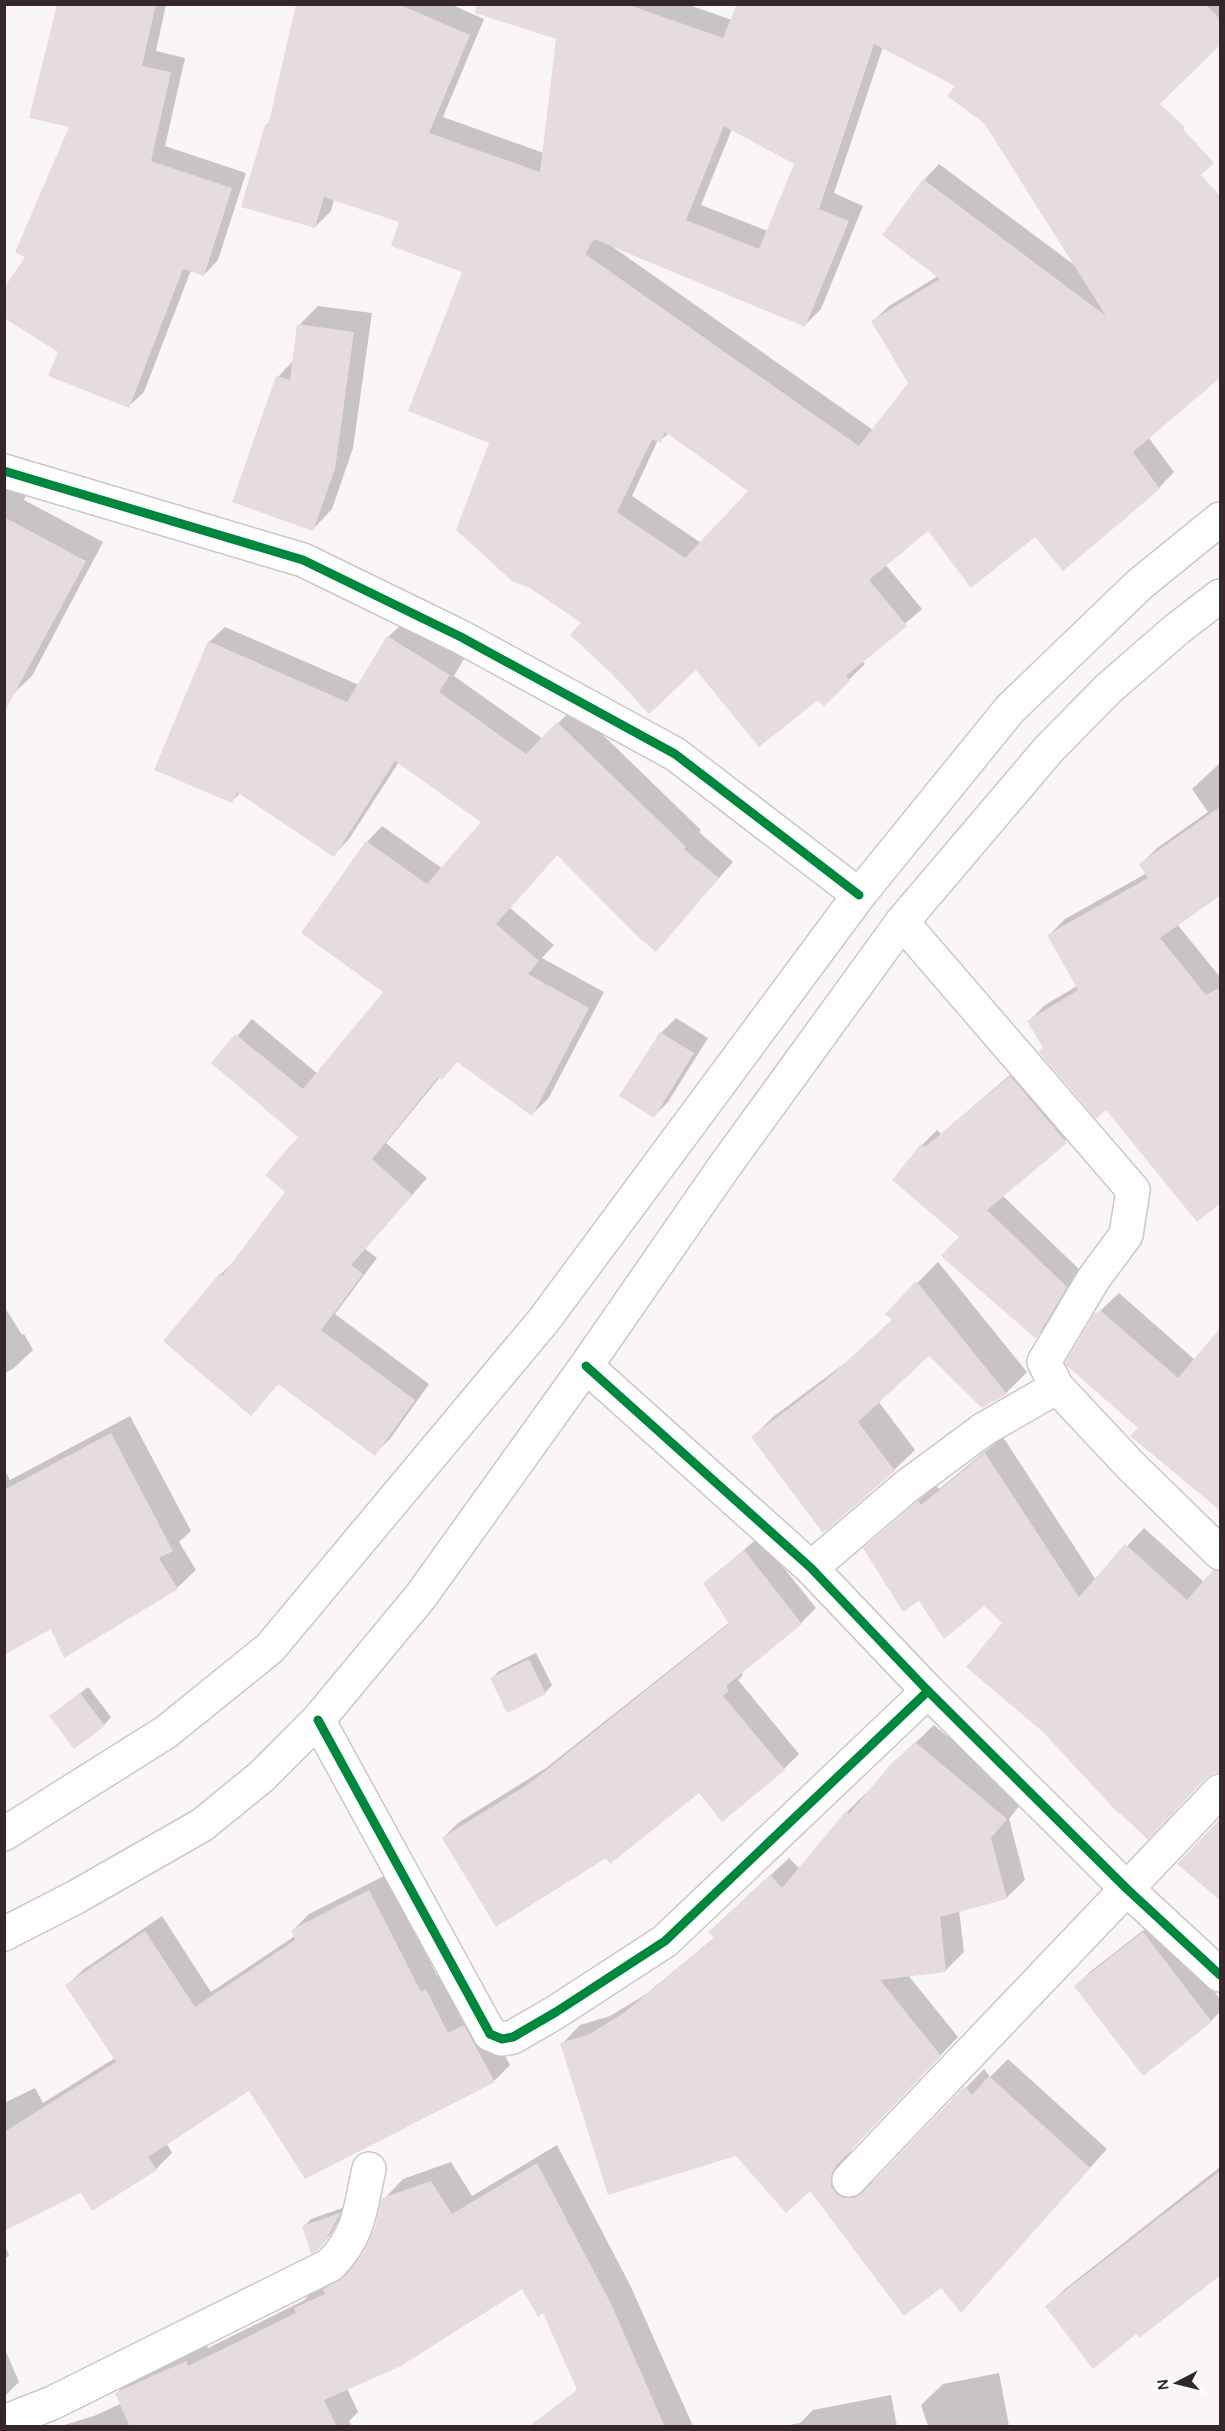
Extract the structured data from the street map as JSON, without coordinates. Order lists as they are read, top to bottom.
{
  "north": "left"
}
